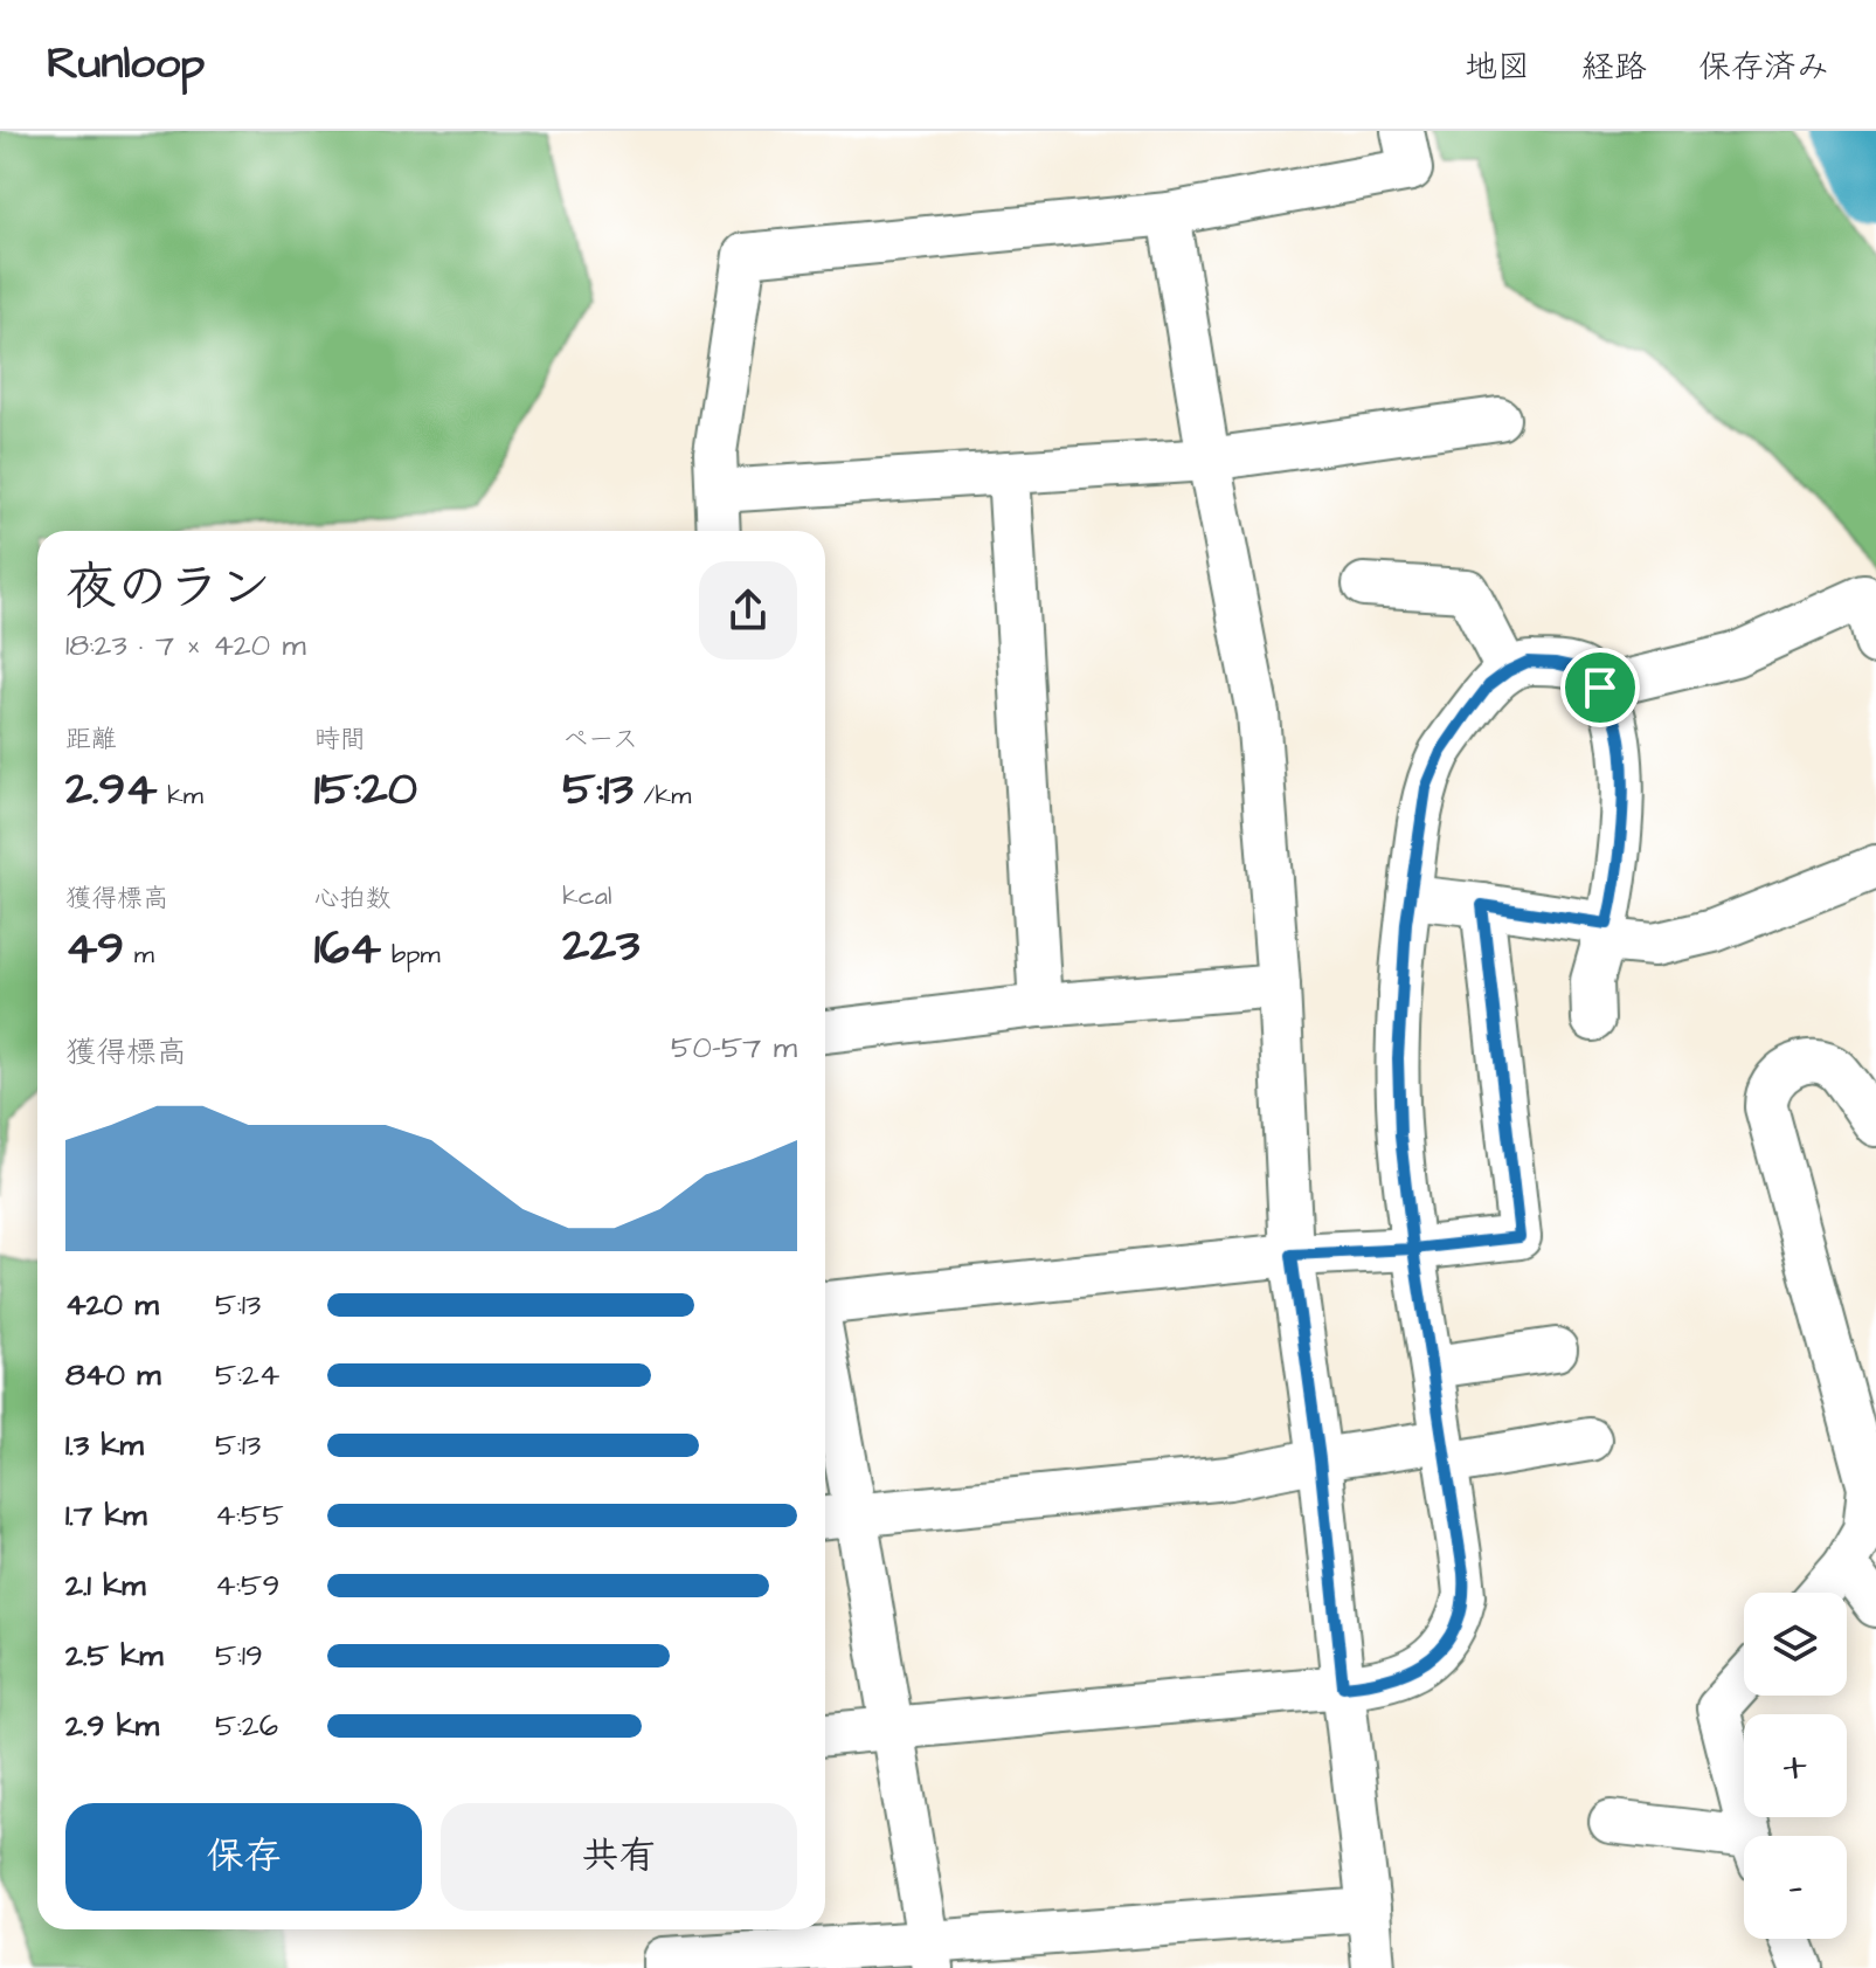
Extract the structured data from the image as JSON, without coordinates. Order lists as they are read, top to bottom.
{
  "page": {
    "header": "Runloop",
    "nav": ["地図", "経路", "保存済み"],
    "heading": ["夜のラン", "18:23 · 7 × 420 m"],
    "stats": [
      ["距離", "2.94 km"],
      ["時間", "15:20"],
      ["ペース", "5:13 /km"],
      ["獲得標高", "49 m"],
      ["心拍数", "164 bpm"],
      ["kcal", "223"]
    ],
    "chart": ["獲得標高", "50–57 m"],
    "list": [
      {
        "name": "420 m",
        "note": "5:13"
      },
      {
        "name": "840 m",
        "note": "5:24"
      },
      {
        "name": "1.3 km",
        "note": "5:13"
      },
      {
        "name": "1.7 km",
        "note": "4:55"
      },
      {
        "name": "2.1 km",
        "note": "4:59"
      },
      {
        "name": "2.5 km",
        "note": "5:19"
      },
      {
        "name": "2.9 km",
        "note": "5:26"
      }
    ],
    "map_buttons": ["+", "−"],
    "buttons": ["保存", "共有"]
  }
}
